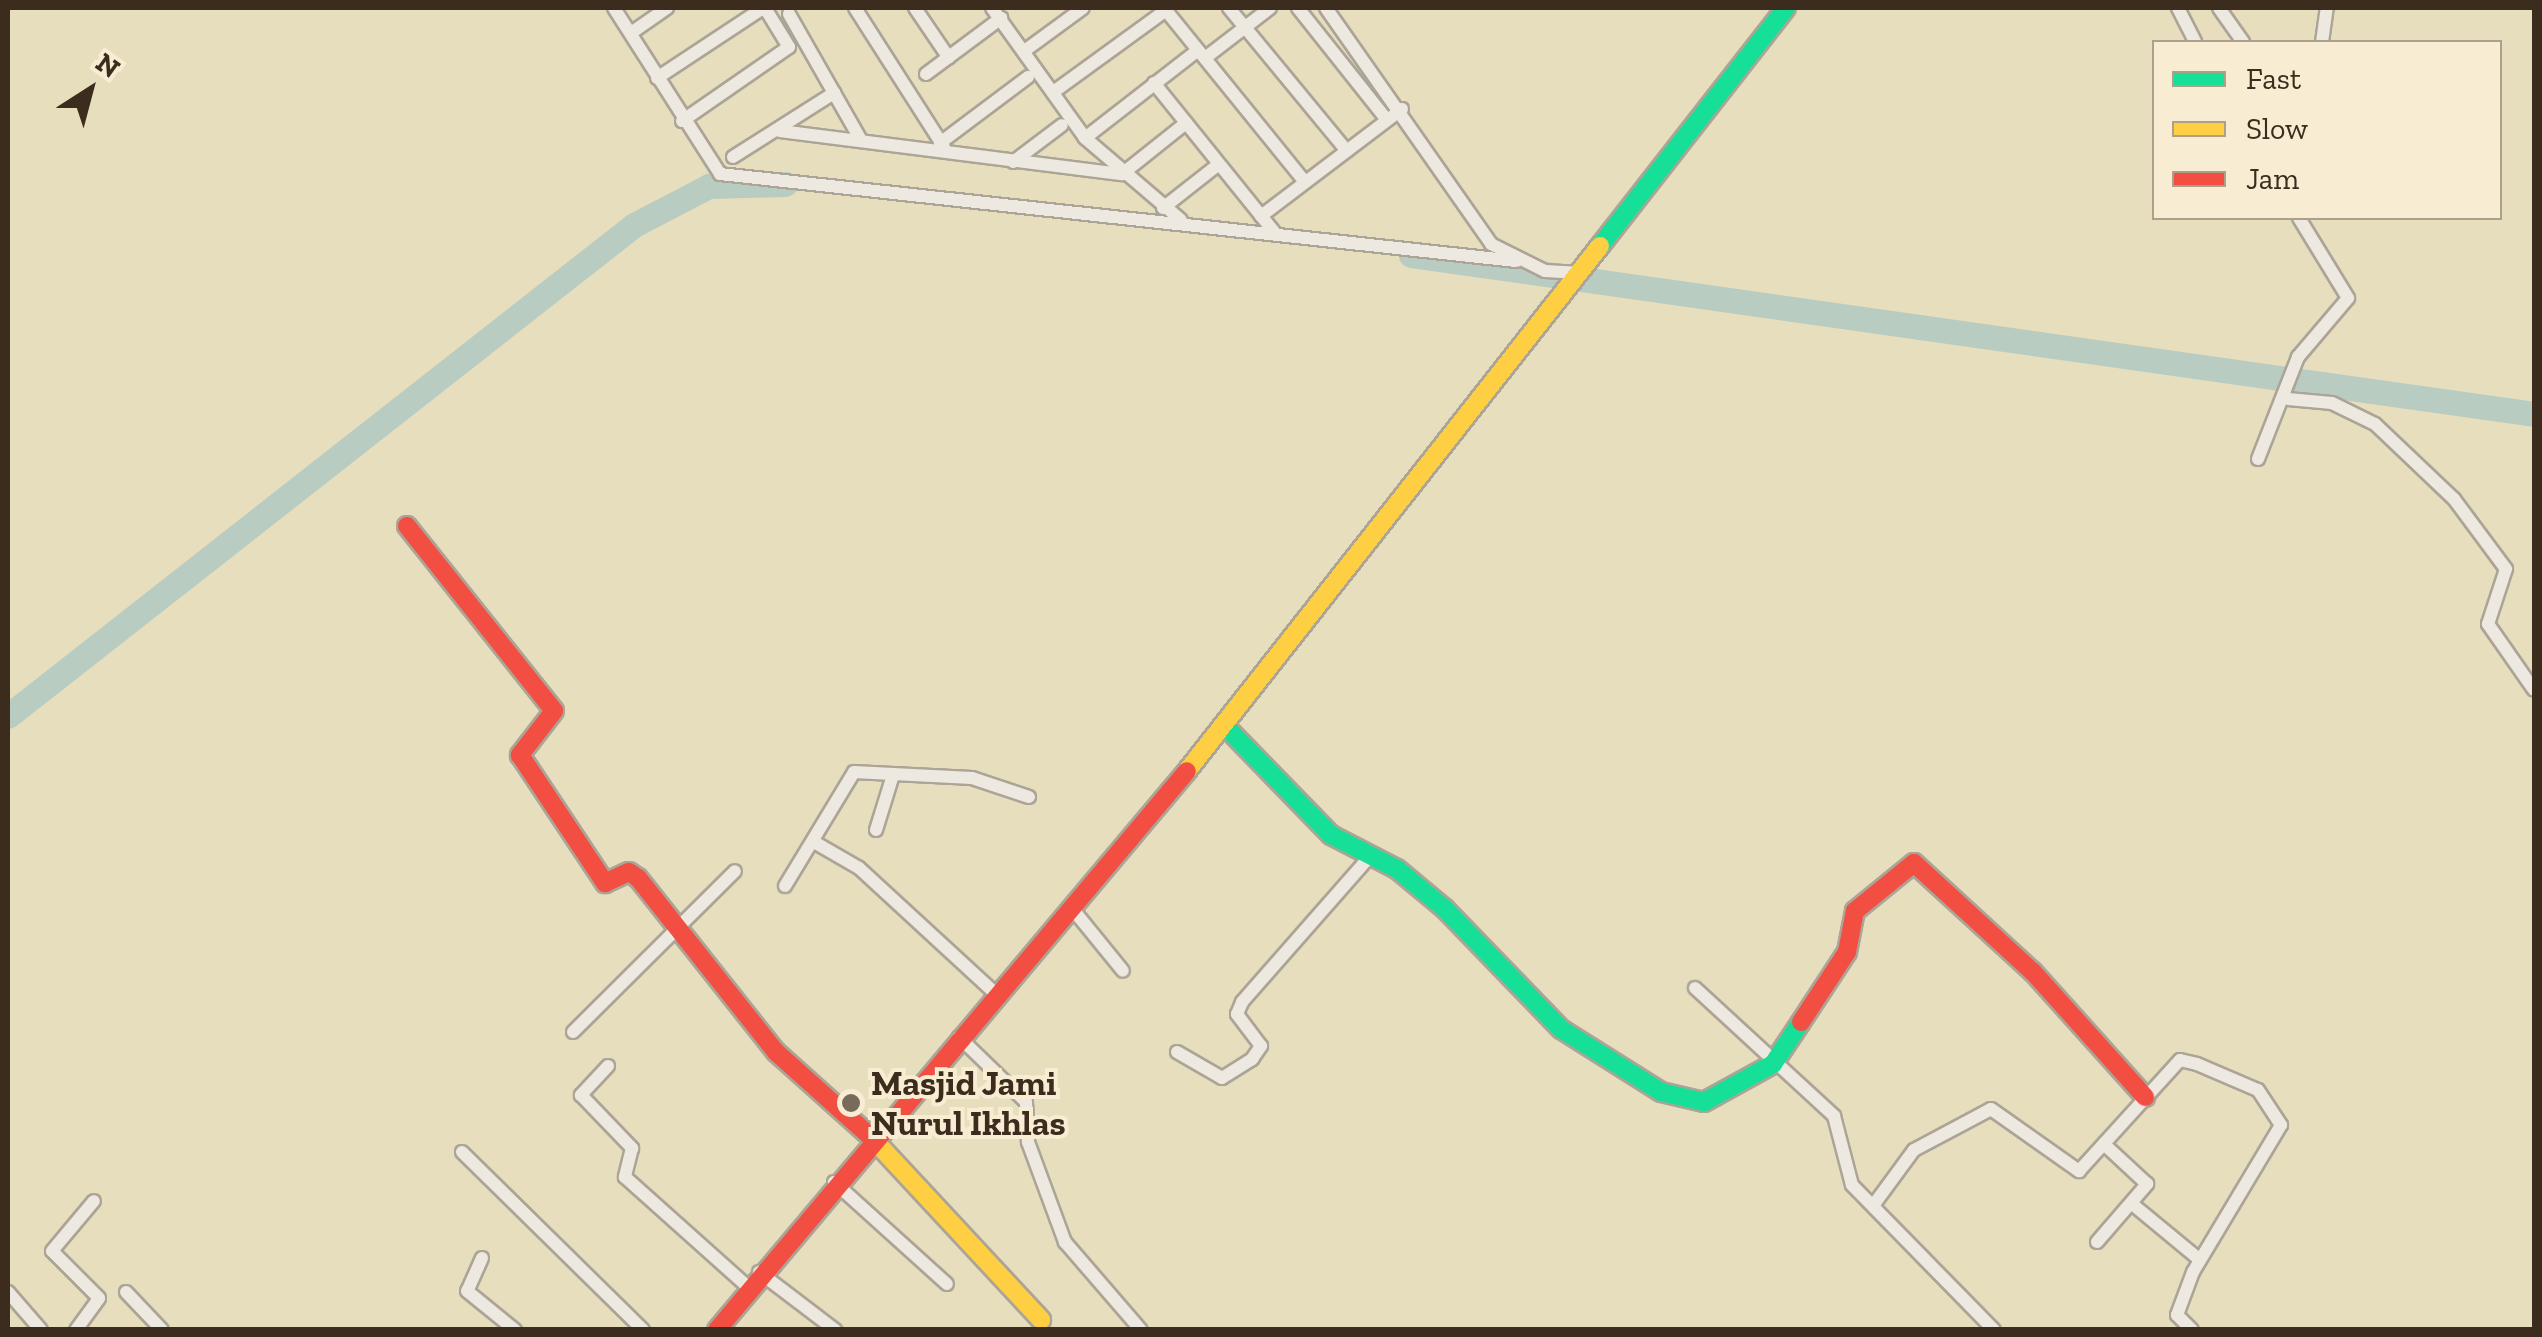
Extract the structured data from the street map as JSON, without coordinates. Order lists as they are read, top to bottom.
{
  "places": ["Masjid Jami Nurul Ikhlas"],
  "legend": ["Fast", "Slow", "Jam"],
  "north": "top right"
}
